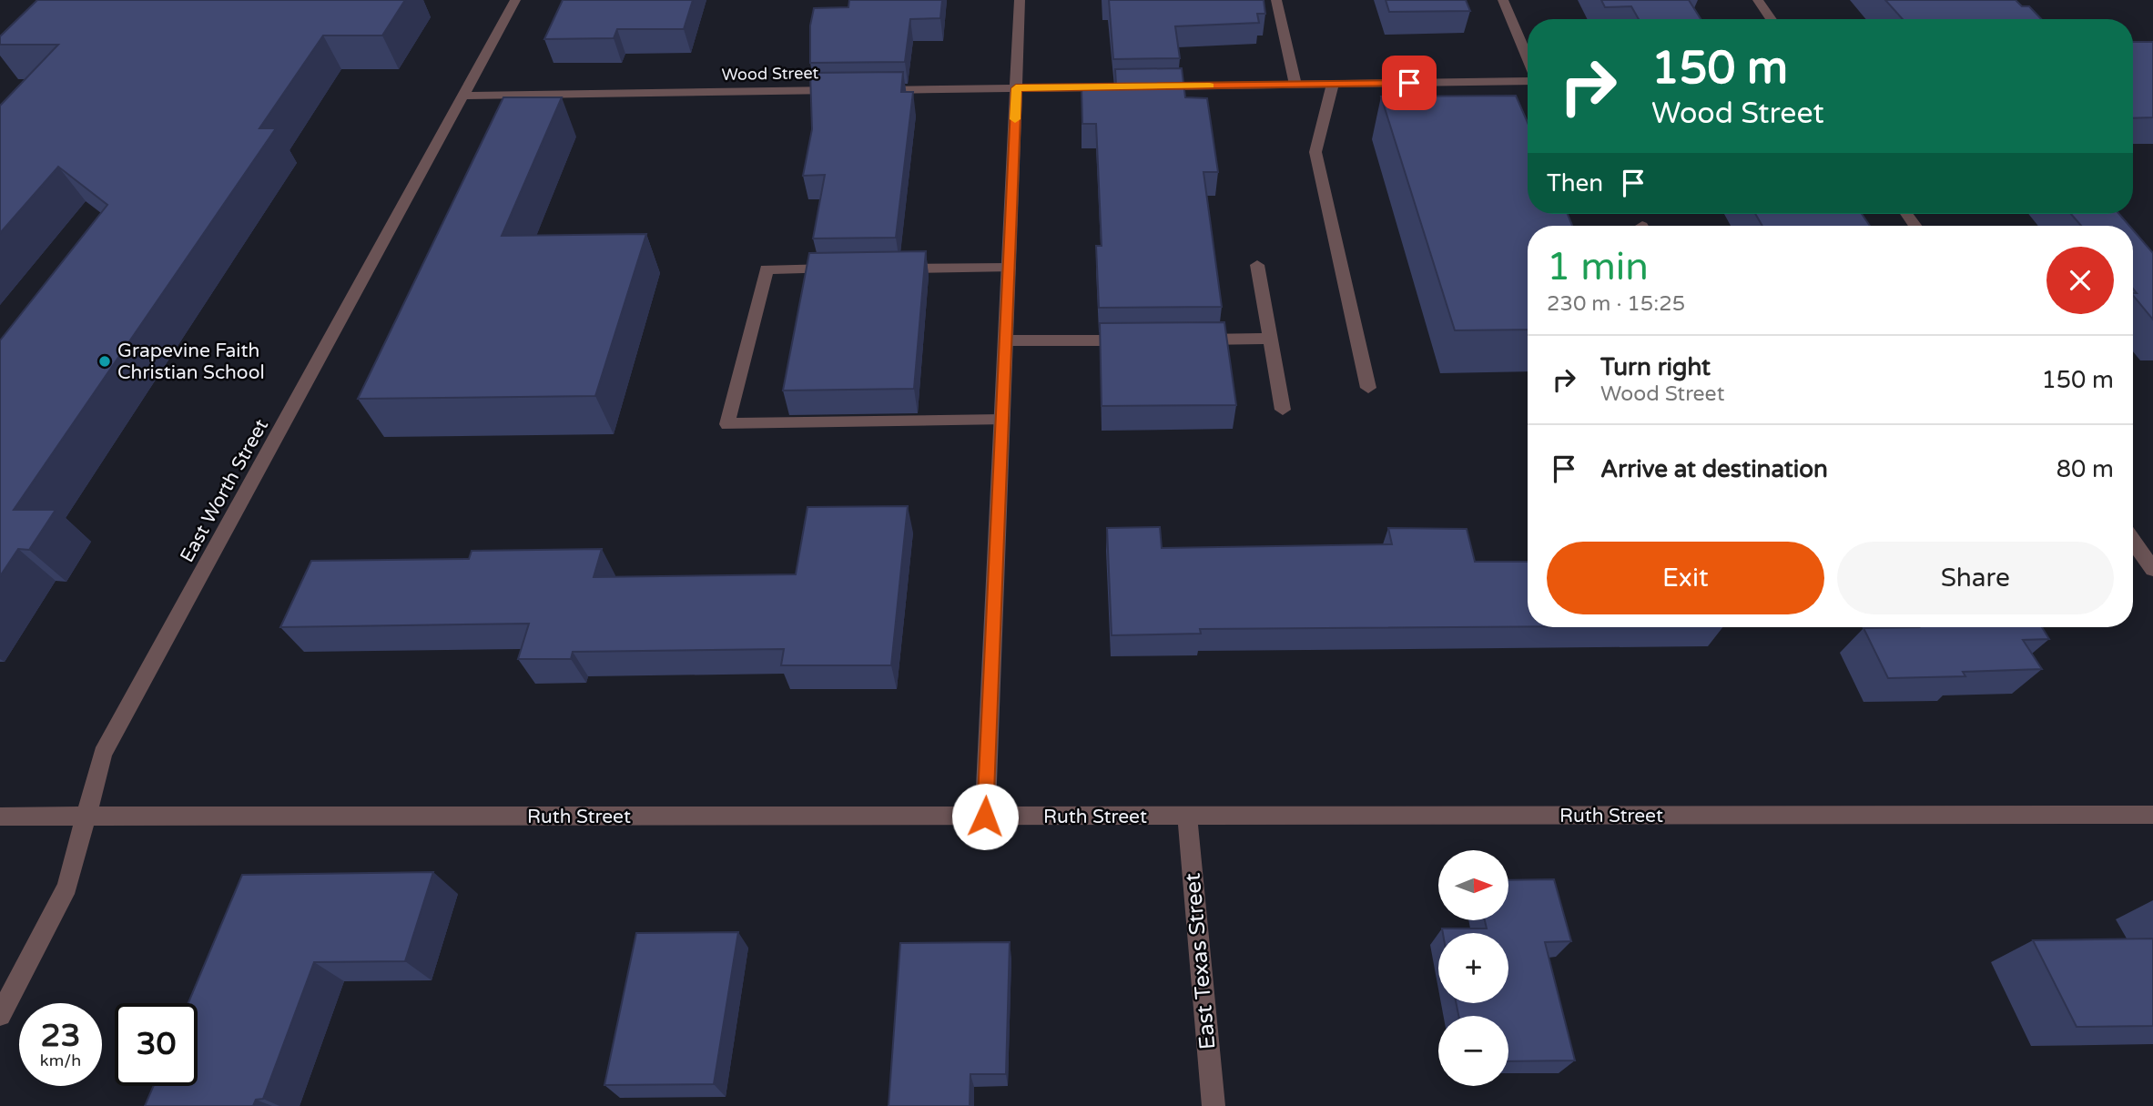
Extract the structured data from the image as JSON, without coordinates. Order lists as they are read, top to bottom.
{
  "streets": {
    "street": [
      "Wood Street",
      "East Worth Street",
      "Ruth Street",
      "East Texas Street"
    ]
  },
  "crossings": [
    ["Wood Street", "East Worth Street"],
    ["East Worth Street", "Ruth Street"],
    ["Ruth Street", "East Texas Street"]
  ],
  "places": ["Grapevine Faith Christian School"],
  "north": "right",
  "page": {
    "turn": ["150 m", "Wood Street"],
    "then": "Then",
    "heading": ["1 min", "230 m · 15:25"],
    "list": [
      {
        "name": "Turn right",
        "note": "Wood Street",
        "value": "150 m"
      },
      {
        "name": "Arrive at destination",
        "value": "80 m"
      }
    ],
    "buttons": ["Exit", "Share"],
    "map_buttons": ["+", "−"],
    "speed": "23 km/h",
    "limit": "30"
  }
}
